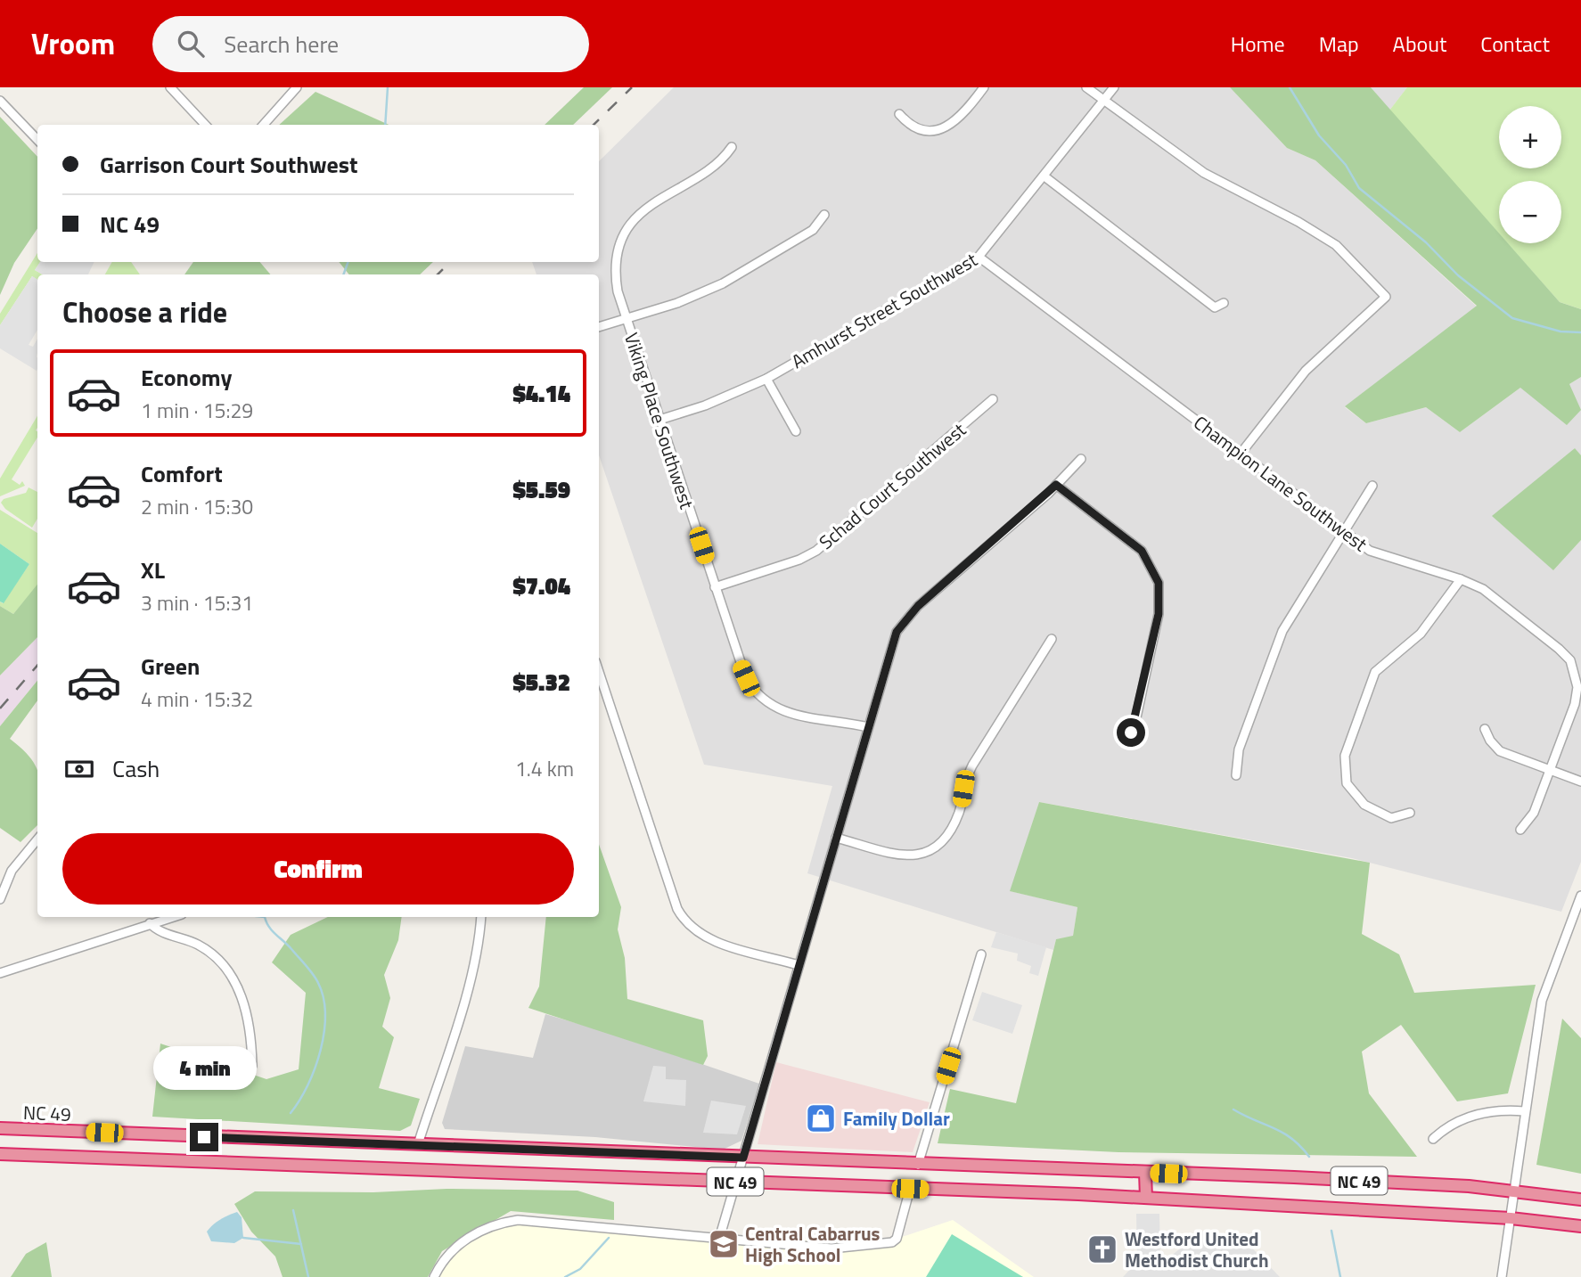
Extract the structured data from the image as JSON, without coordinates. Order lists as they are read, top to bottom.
{
  "streets": {
    "highway": ["NC 49"],
    "street": [
      "Amhurst Street Southwest",
      "Viking Place Southwest",
      "Champion Lane Southwest",
      "Schad Court Southwest"
    ]
  },
  "crossings": [
    ["Amhurst Street Southwest", "Viking Place Southwest"],
    ["Amhurst Street Southwest", "Champion Lane Southwest"],
    ["Viking Place Southwest", "Schad Court Southwest"]
  ],
  "places": {
    "shop": ["Family Dollar"],
    "school or university": ["Central Cabarrus High School"],
    "church": ["Westford United Methodist Church"]
  },
  "page": {
    "header": "Vroom",
    "search": "Search here",
    "nav": [
      "Home",
      "Map",
      "About",
      "Contact"
    ],
    "map_buttons": ["+", "−"],
    "banner": ["Garrison Court Southwest", "NC 49"],
    "heading": "Choose a ride",
    "list": [
      {
        "name": "Economy",
        "note": "1 min · 15:29",
        "value": "$4.14"
      },
      {
        "name": "Comfort",
        "note": "2 min · 15:30",
        "value": "$5.59"
      },
      {
        "name": "XL",
        "note": "3 min · 15:31",
        "value": "$7.04"
      },
      {
        "name": "Green",
        "note": "4 min · 15:32",
        "value": "$5.32"
      }
    ],
    "pay": ["Cash", "1.4 km"],
    "buttons": "Confirm",
    "bubble": "4 min"
  }
}
